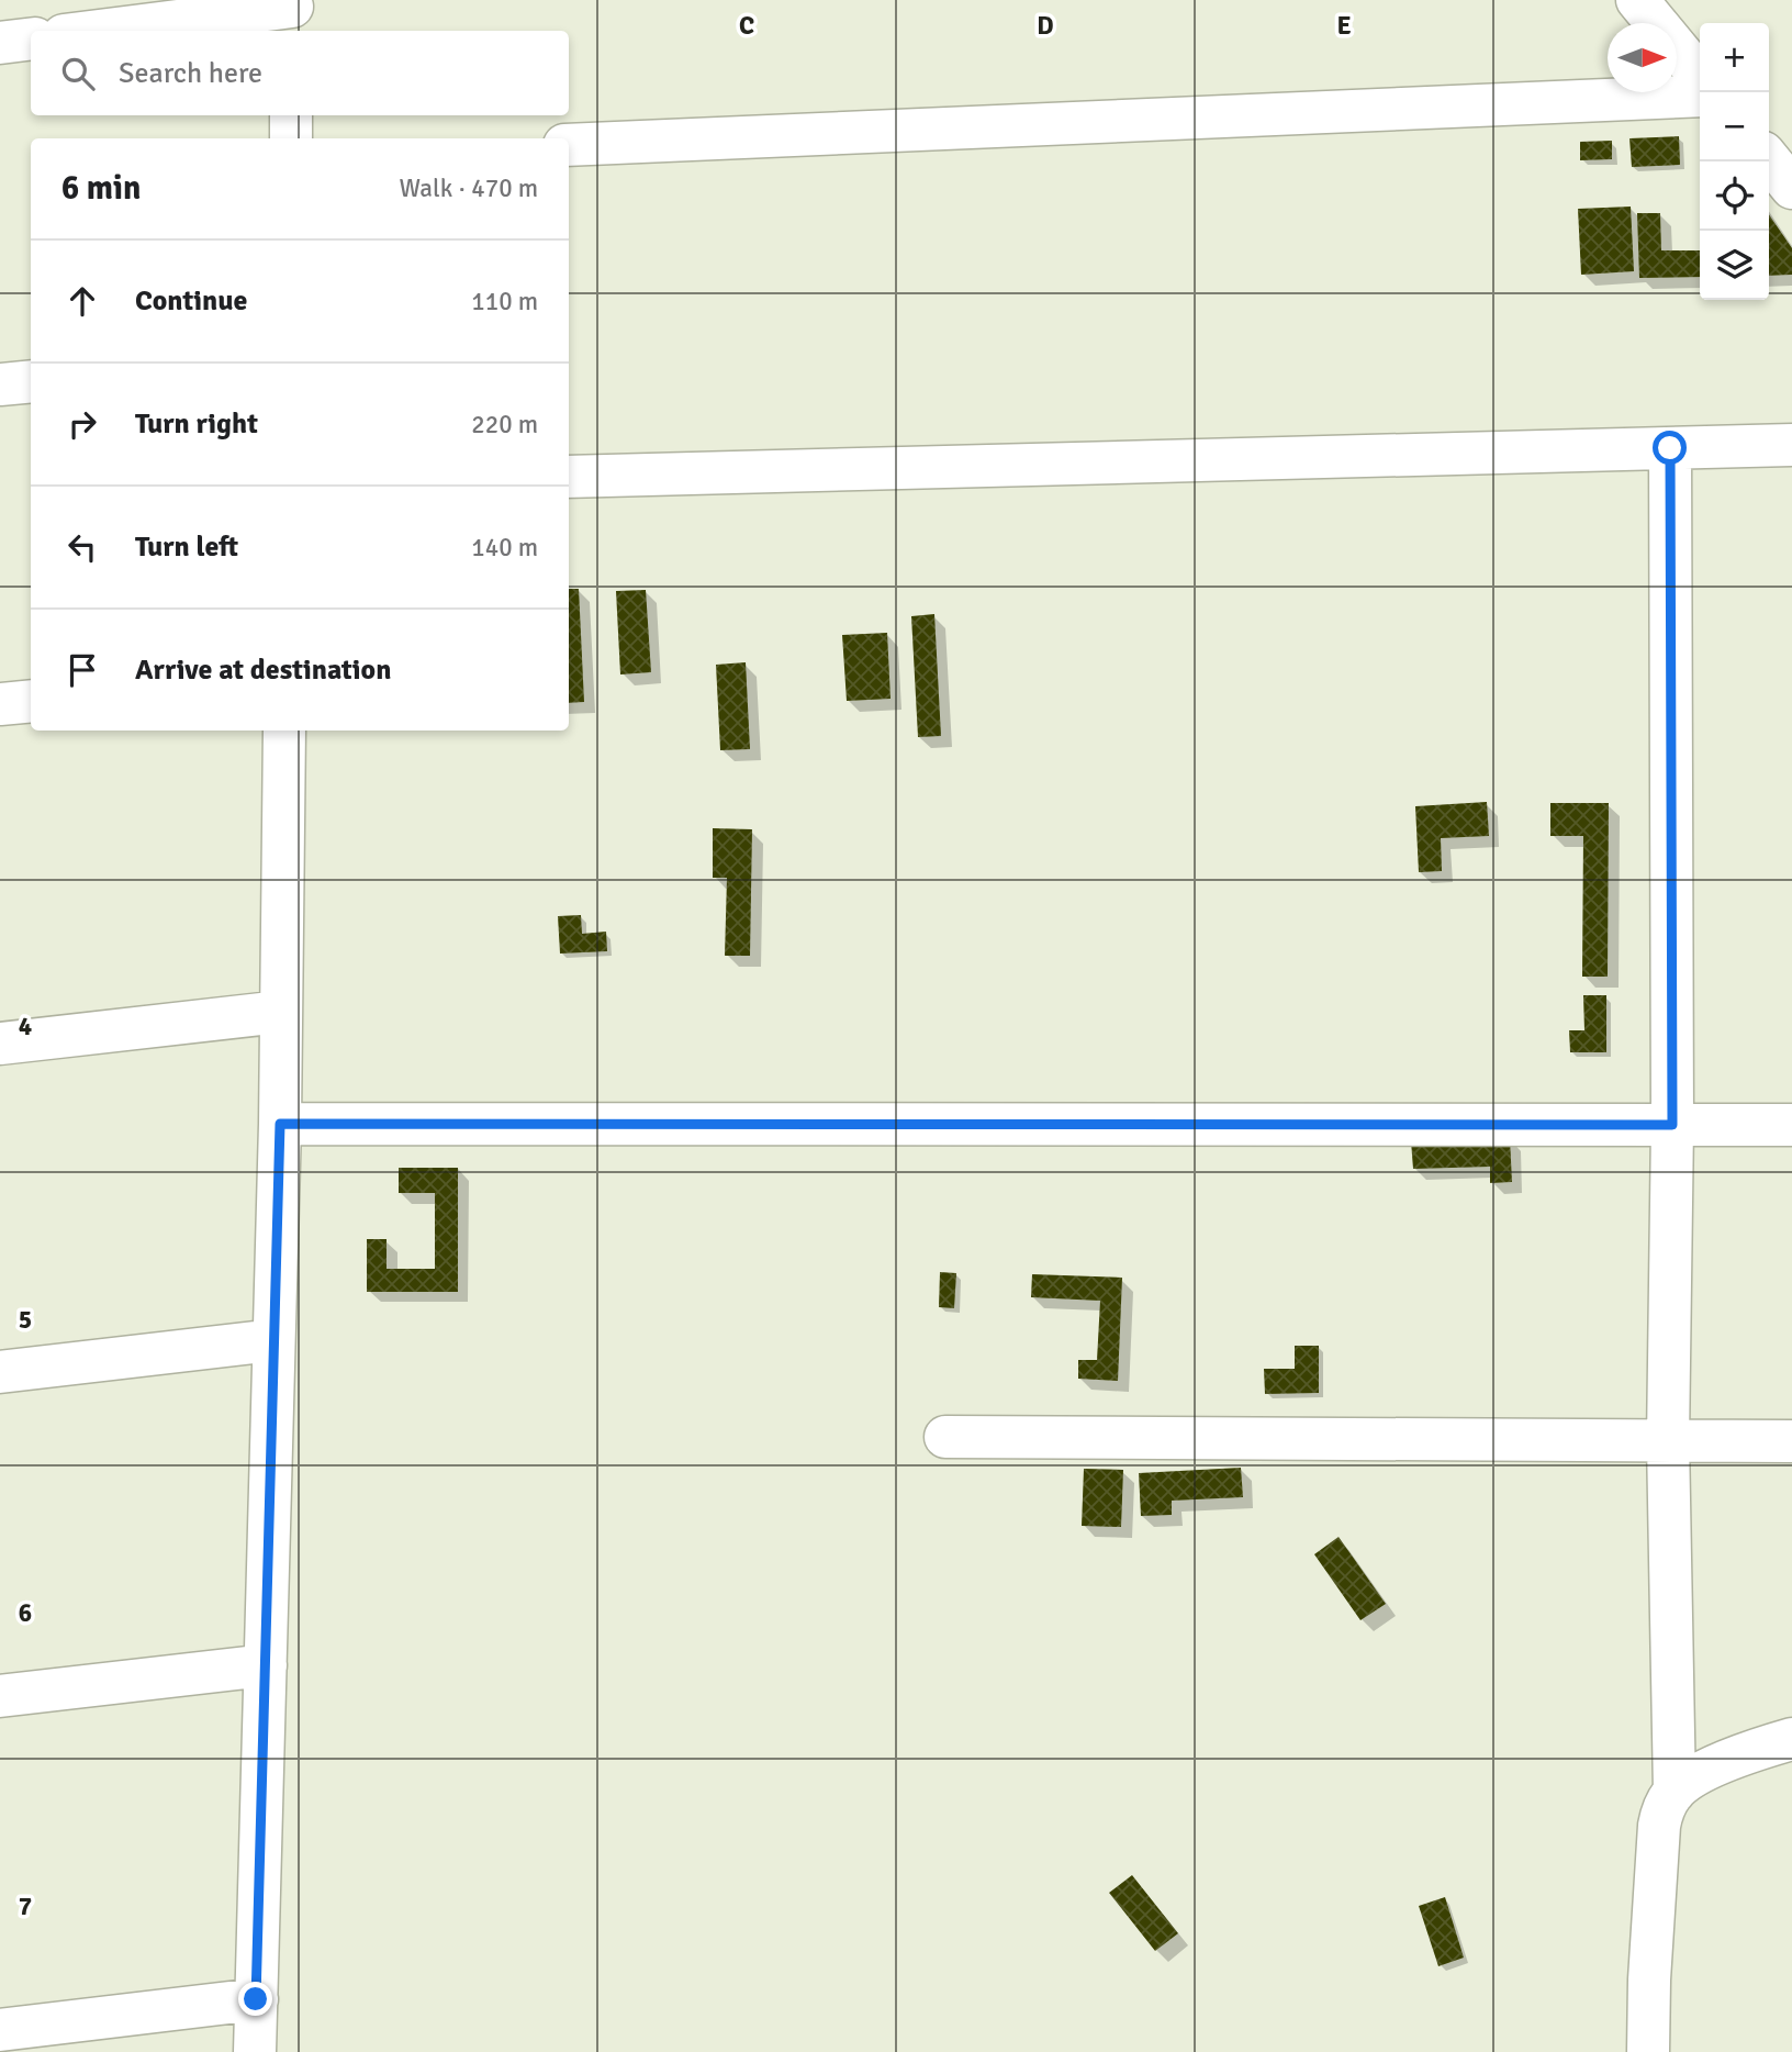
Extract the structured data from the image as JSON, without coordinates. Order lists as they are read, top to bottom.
{
  "north": "right",
  "page": {
    "map_buttons": ["+", "−"],
    "search": "Search here",
    "heading": ["6 min", "Walk · 470 m"],
    "list": [
      ["Continue", "110 m"],
      ["Turn right", "220 m"],
      ["Turn left", "140 m"],
      "Arrive at destination"
    ]
  },
  "grid": {
    "columns": ["C", "D", "E"],
    "rows": [
      "4",
      "5",
      "6",
      "7"
    ]
  }
}
